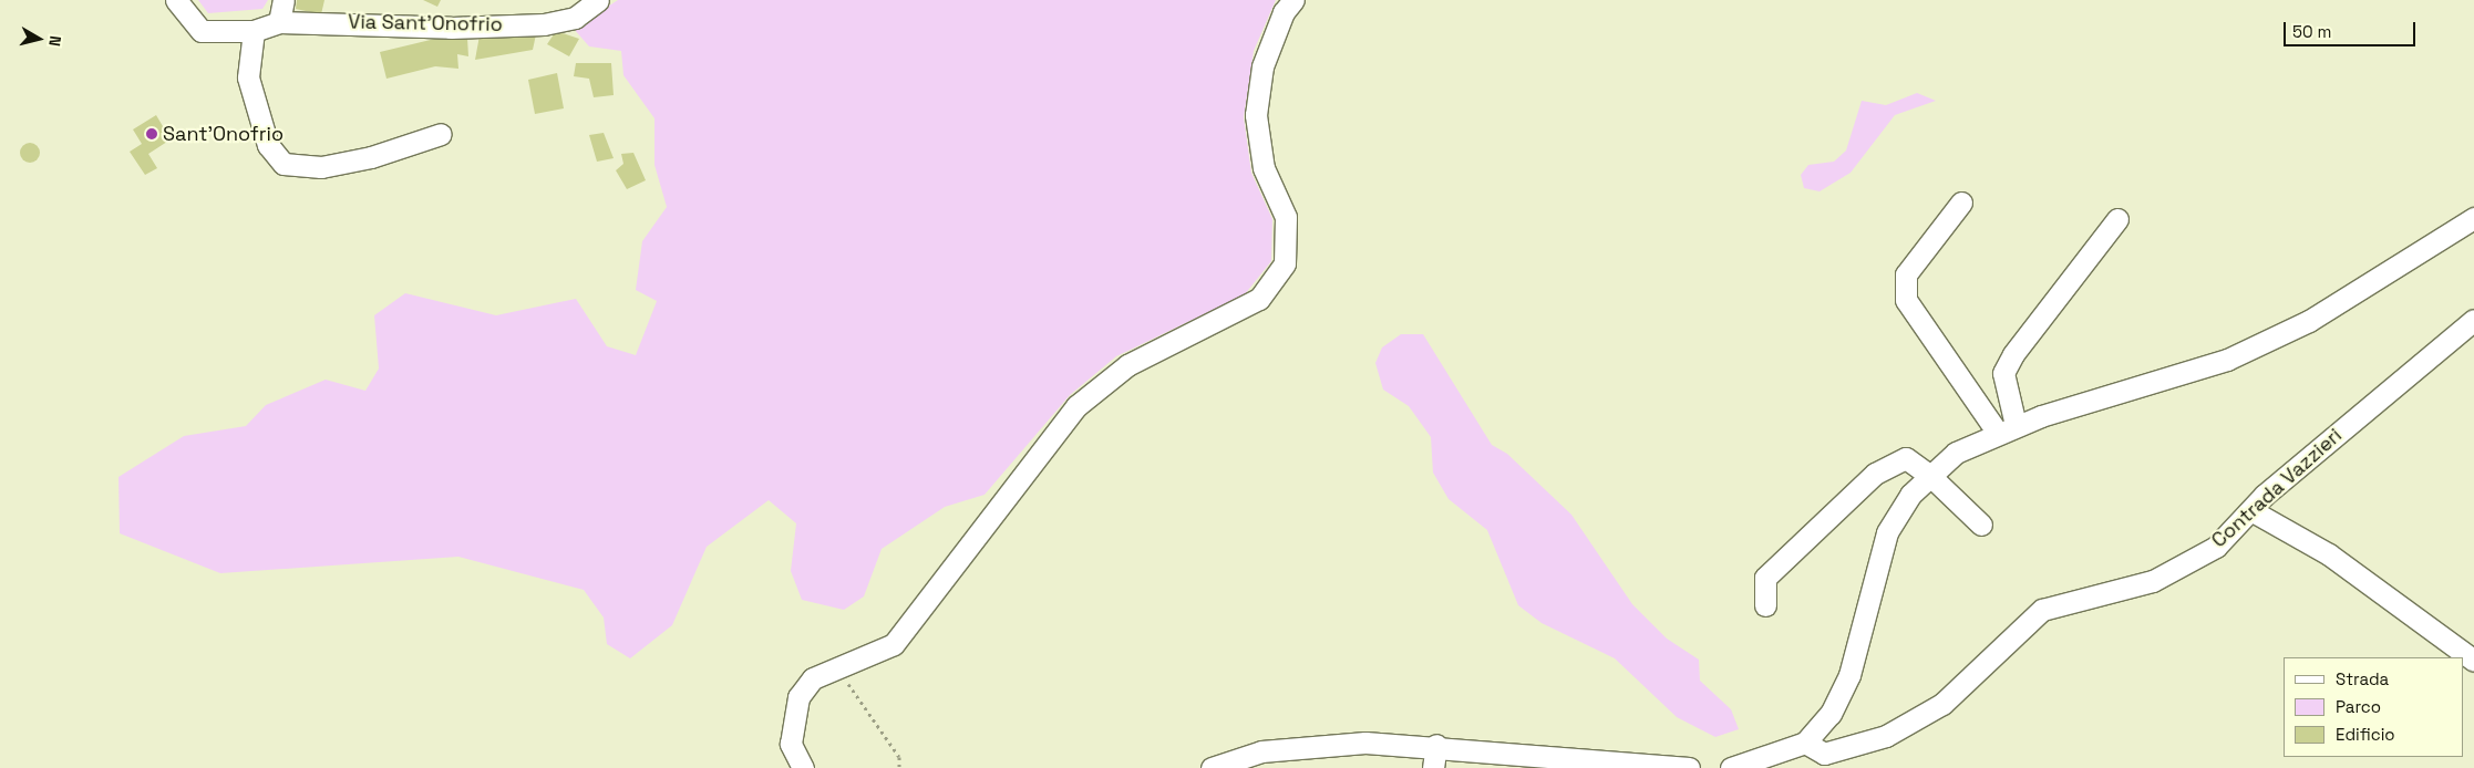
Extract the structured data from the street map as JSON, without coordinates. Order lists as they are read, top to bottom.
{
  "streets": {
    "street": ["Via Sant'Onofrio", "Contrada Vazzieri"]
  },
  "places": ["Sant'Onofrio"],
  "legend": ["Strada", "Parco", "Edificio"],
  "scale_bar": "50 m",
  "north": "right"
}
